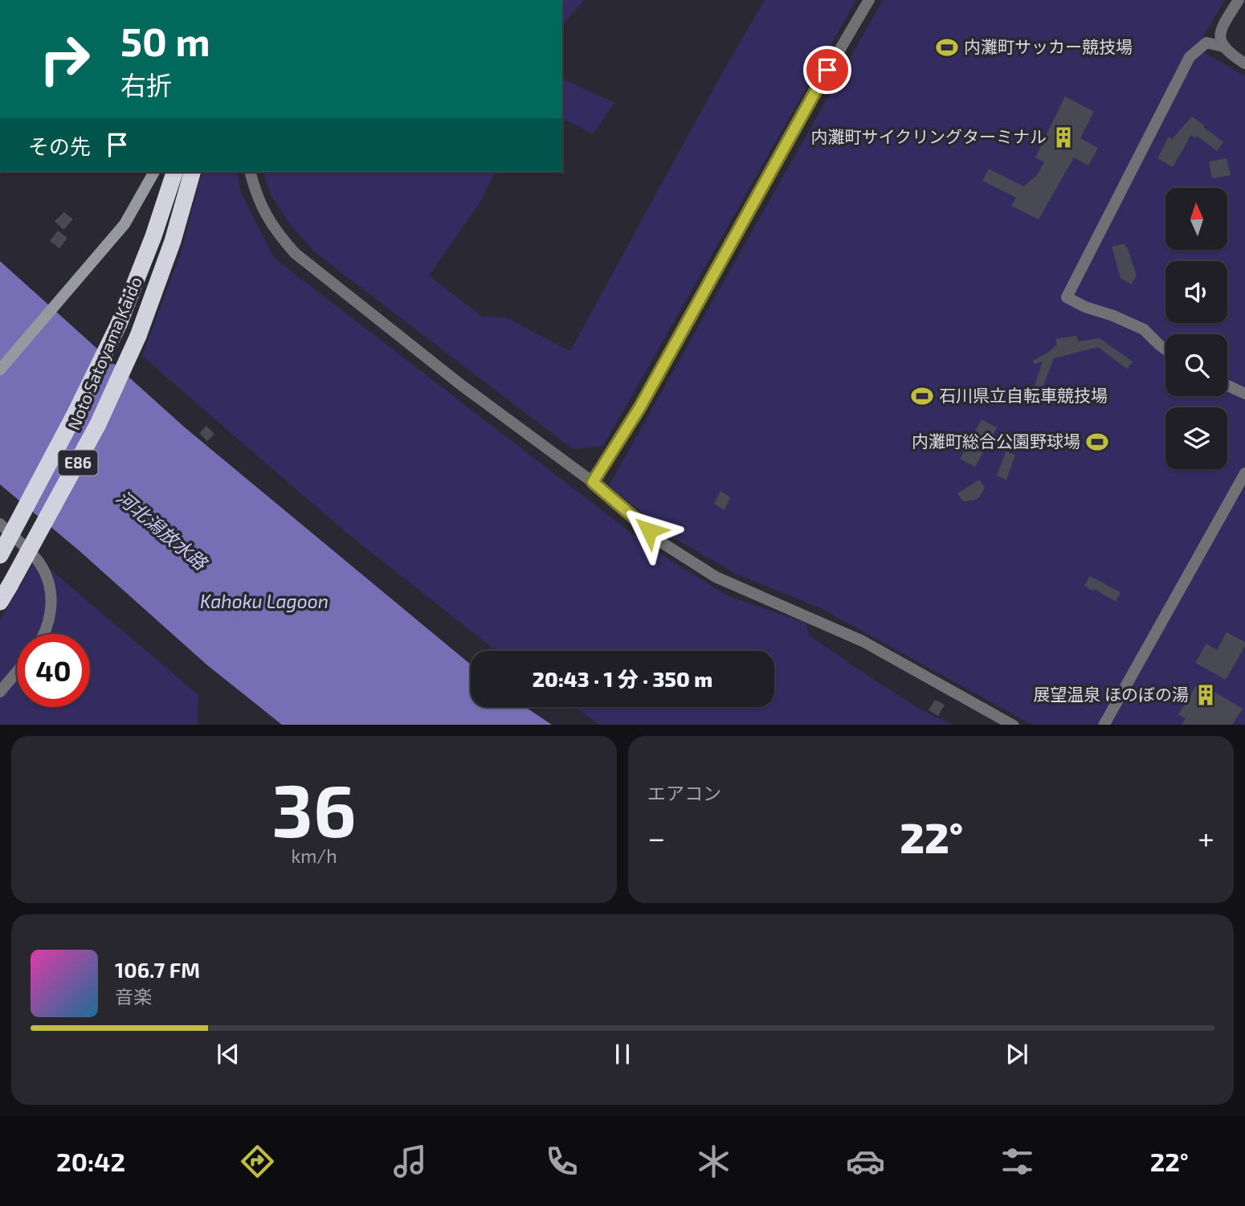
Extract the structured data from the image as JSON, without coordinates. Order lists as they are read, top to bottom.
{
  "streets": {
    "highway": ["Noto Satoyama Kaido", "E86"]
  },
  "water": ["河北潟放水路", "Kahoku Lagoon"],
  "places": {
    "sports": ["内灘町サッカー競技場", "石川県立自転車競技場", "内灘町総合公園野球場"],
    "building": ["内灘町サイクリングターミナル", "展望温泉 ほのぼの湯"]
  },
  "north": "top",
  "page": {
    "turn": ["50 m", "右折"],
    "then": "その先",
    "limit": "40",
    "trip": "20:43 · 1 分 · 350 m",
    "tile": [
      ["36", "km/h"],
      "エアコン"
    ],
    "heat": ["−", "22°", "+"],
    "song": ["106.7 FM", "音楽"],
    "tabs": ["20:42", "22°"]
  }
}
